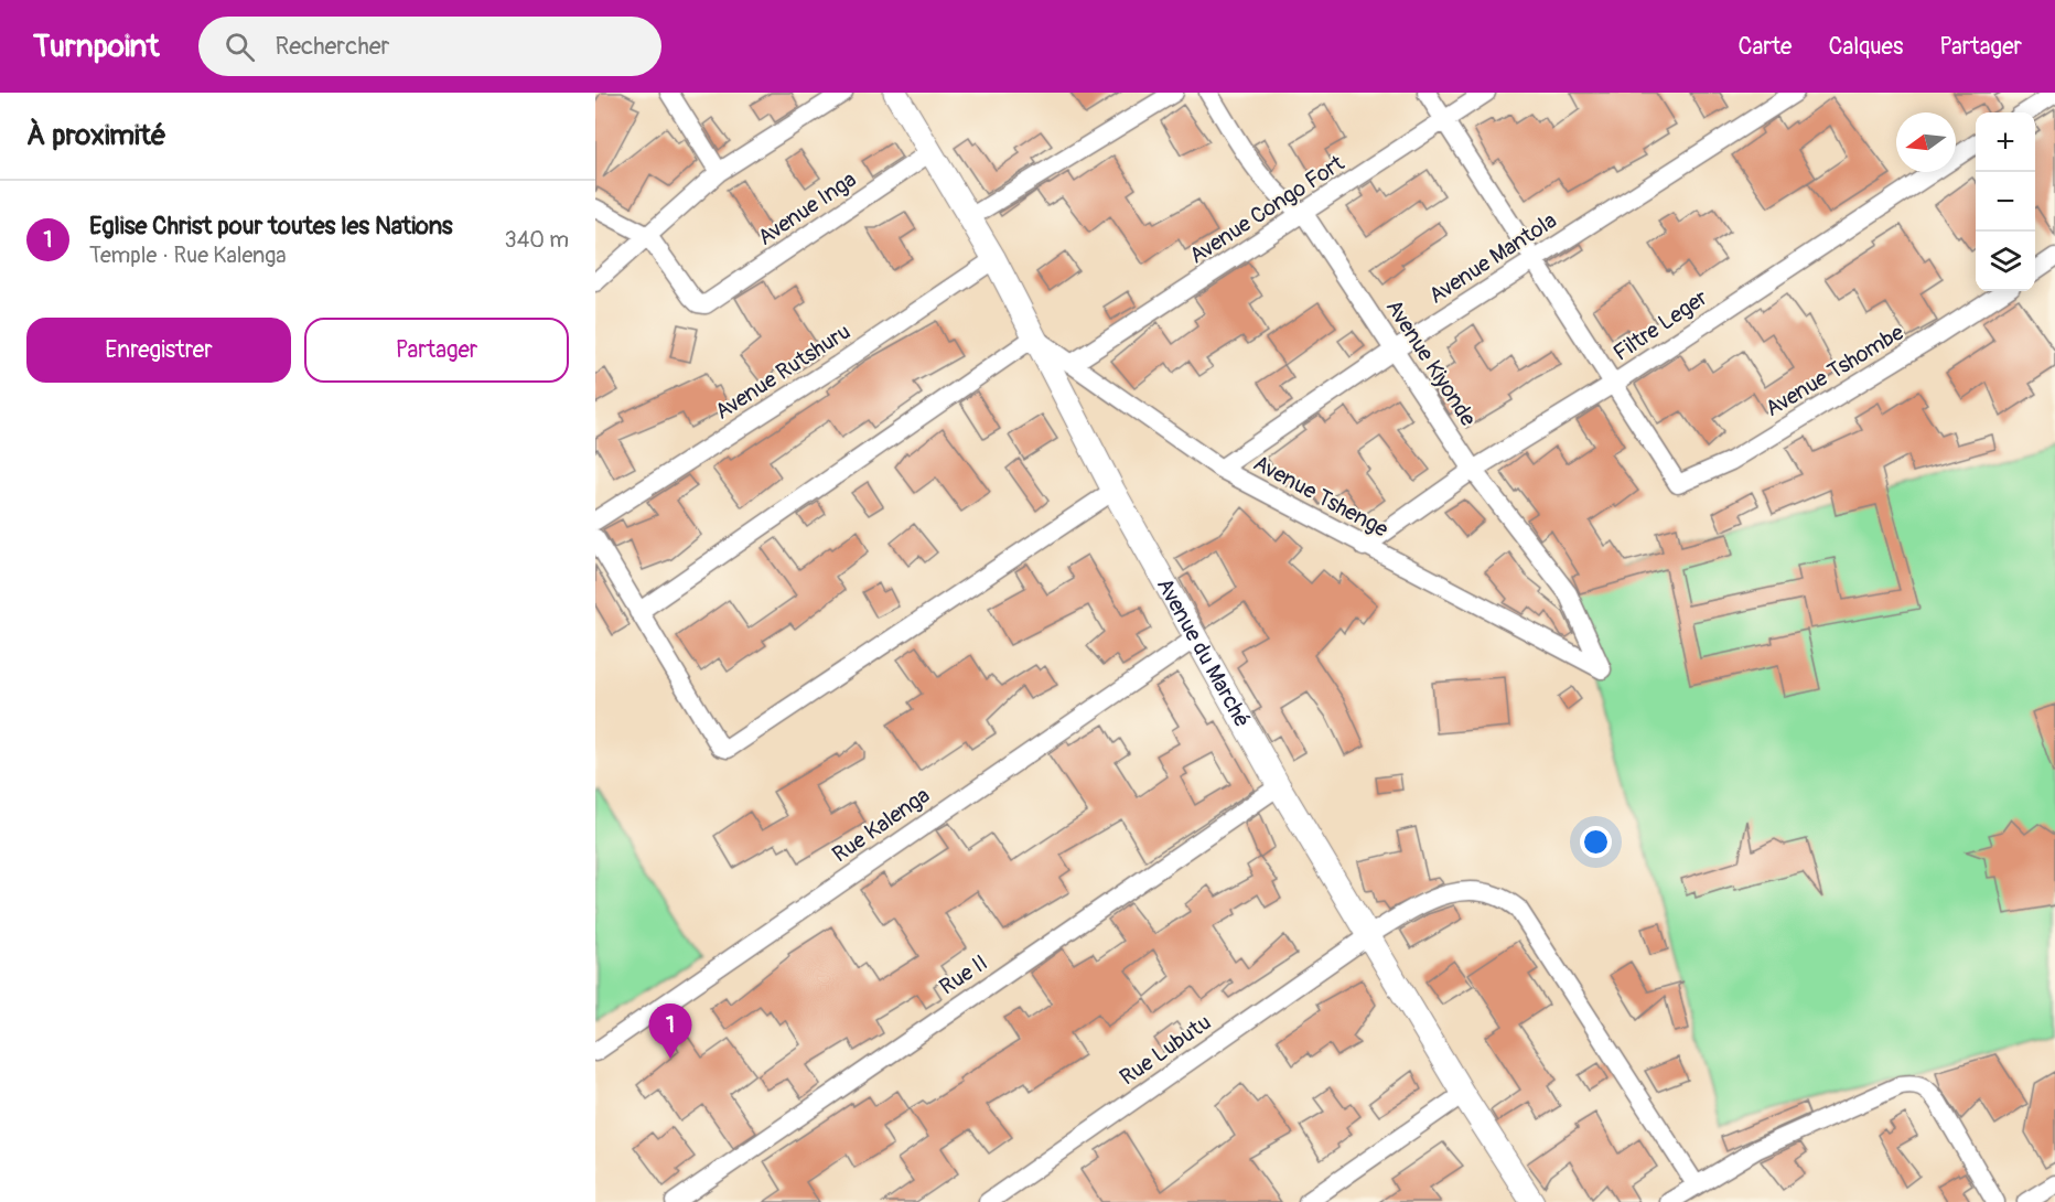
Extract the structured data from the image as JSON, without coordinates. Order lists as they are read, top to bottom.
{
  "streets": {
    "street": [
      "Avenue Inga",
      "Avenue Congo Fort",
      "Avenue Mantola",
      "Filtre Leger",
      "Avenue Kiyonde",
      "Avenue Tshombe",
      "Avenue Rutshuru",
      "Avenue Tshenge",
      "Avenue du Marché",
      "Rue Kalenga",
      "Rue II",
      "Rue Lubutu"
    ]
  },
  "crossings": [
    ["Avenue Inga", "Avenue du Marché"],
    ["Avenue Congo Fort", "Avenue Kiyonde"],
    ["Avenue Congo Fort", "Avenue Tshenge"],
    ["Avenue Mantola", "Avenue Kiyonde"],
    ["Avenue Mantola", "Avenue Tshenge"],
    ["Filtre Leger", "Avenue Kiyonde"],
    ["Filtre Leger", "Avenue Tshombe"],
    ["Filtre Leger", "Avenue Tshenge"],
    ["Avenue Kiyonde", "Avenue Tshenge"],
    ["Avenue Rutshuru", "Avenue du Marché"],
    ["Avenue Tshenge", "Avenue du Marché"],
    ["Avenue du Marché", "Rue Kalenga"],
    ["Avenue du Marché", "Rue II"],
    ["Avenue du Marché", "Rue Lubutu"]
  ],
  "north": "left",
  "page": {
    "header": "Turnpoint",
    "search": "Rechercher",
    "nav": ["Carte", "Calques", "Partager"],
    "heading": "À proximité",
    "map_buttons": ["+", "−"],
    "list": [
      {
        "mark": "1",
        "name": "Eglise Christ pour toutes les Nations",
        "note": "Temple · Rue Kalenga",
        "value": "340 m"
      }
    ],
    "buttons": ["Enregistrer", "Partager"],
    "pins": "1"
  }
}
